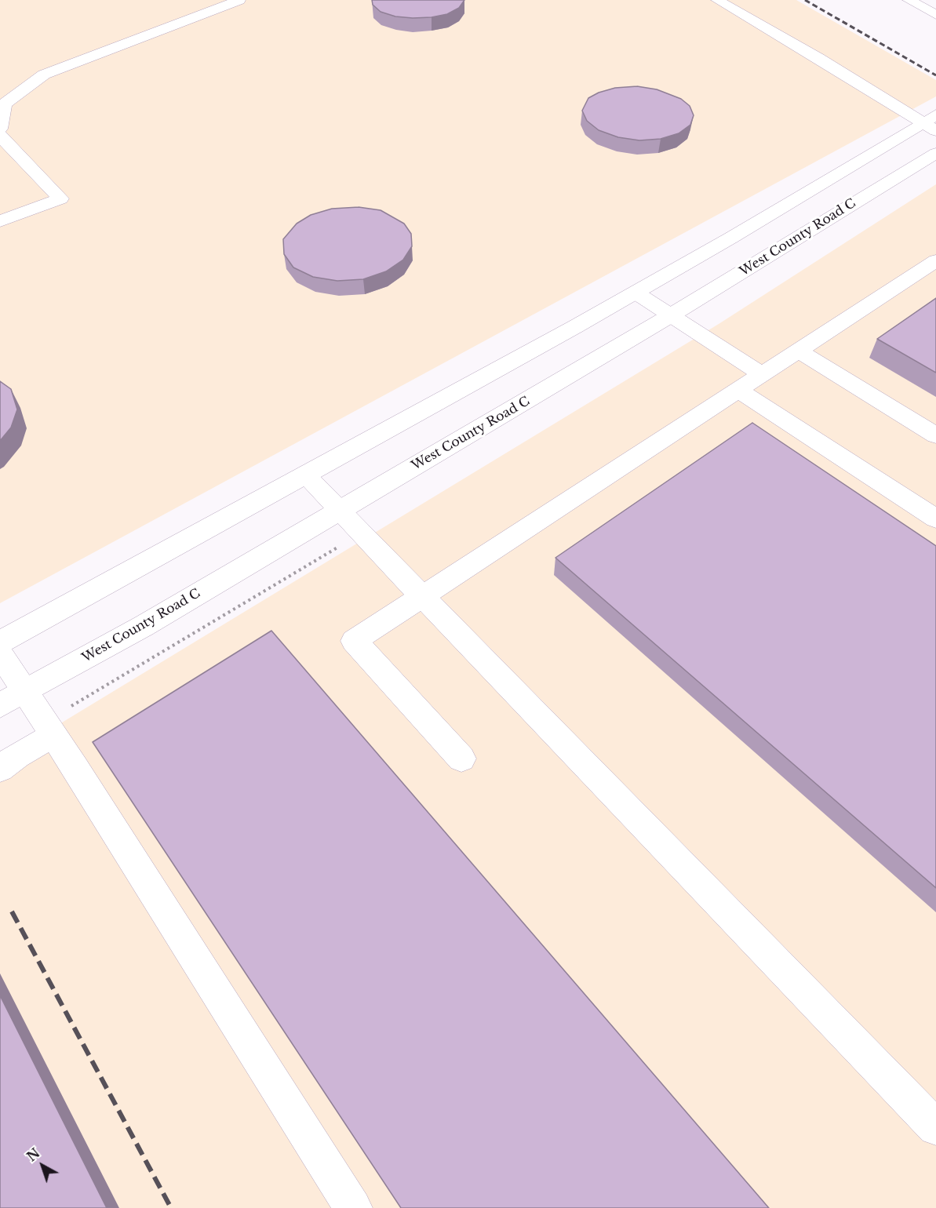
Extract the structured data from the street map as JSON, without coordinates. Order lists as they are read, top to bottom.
{
  "streets": {
    "main road": ["West County Road C"]
  },
  "north": "top left"
}
